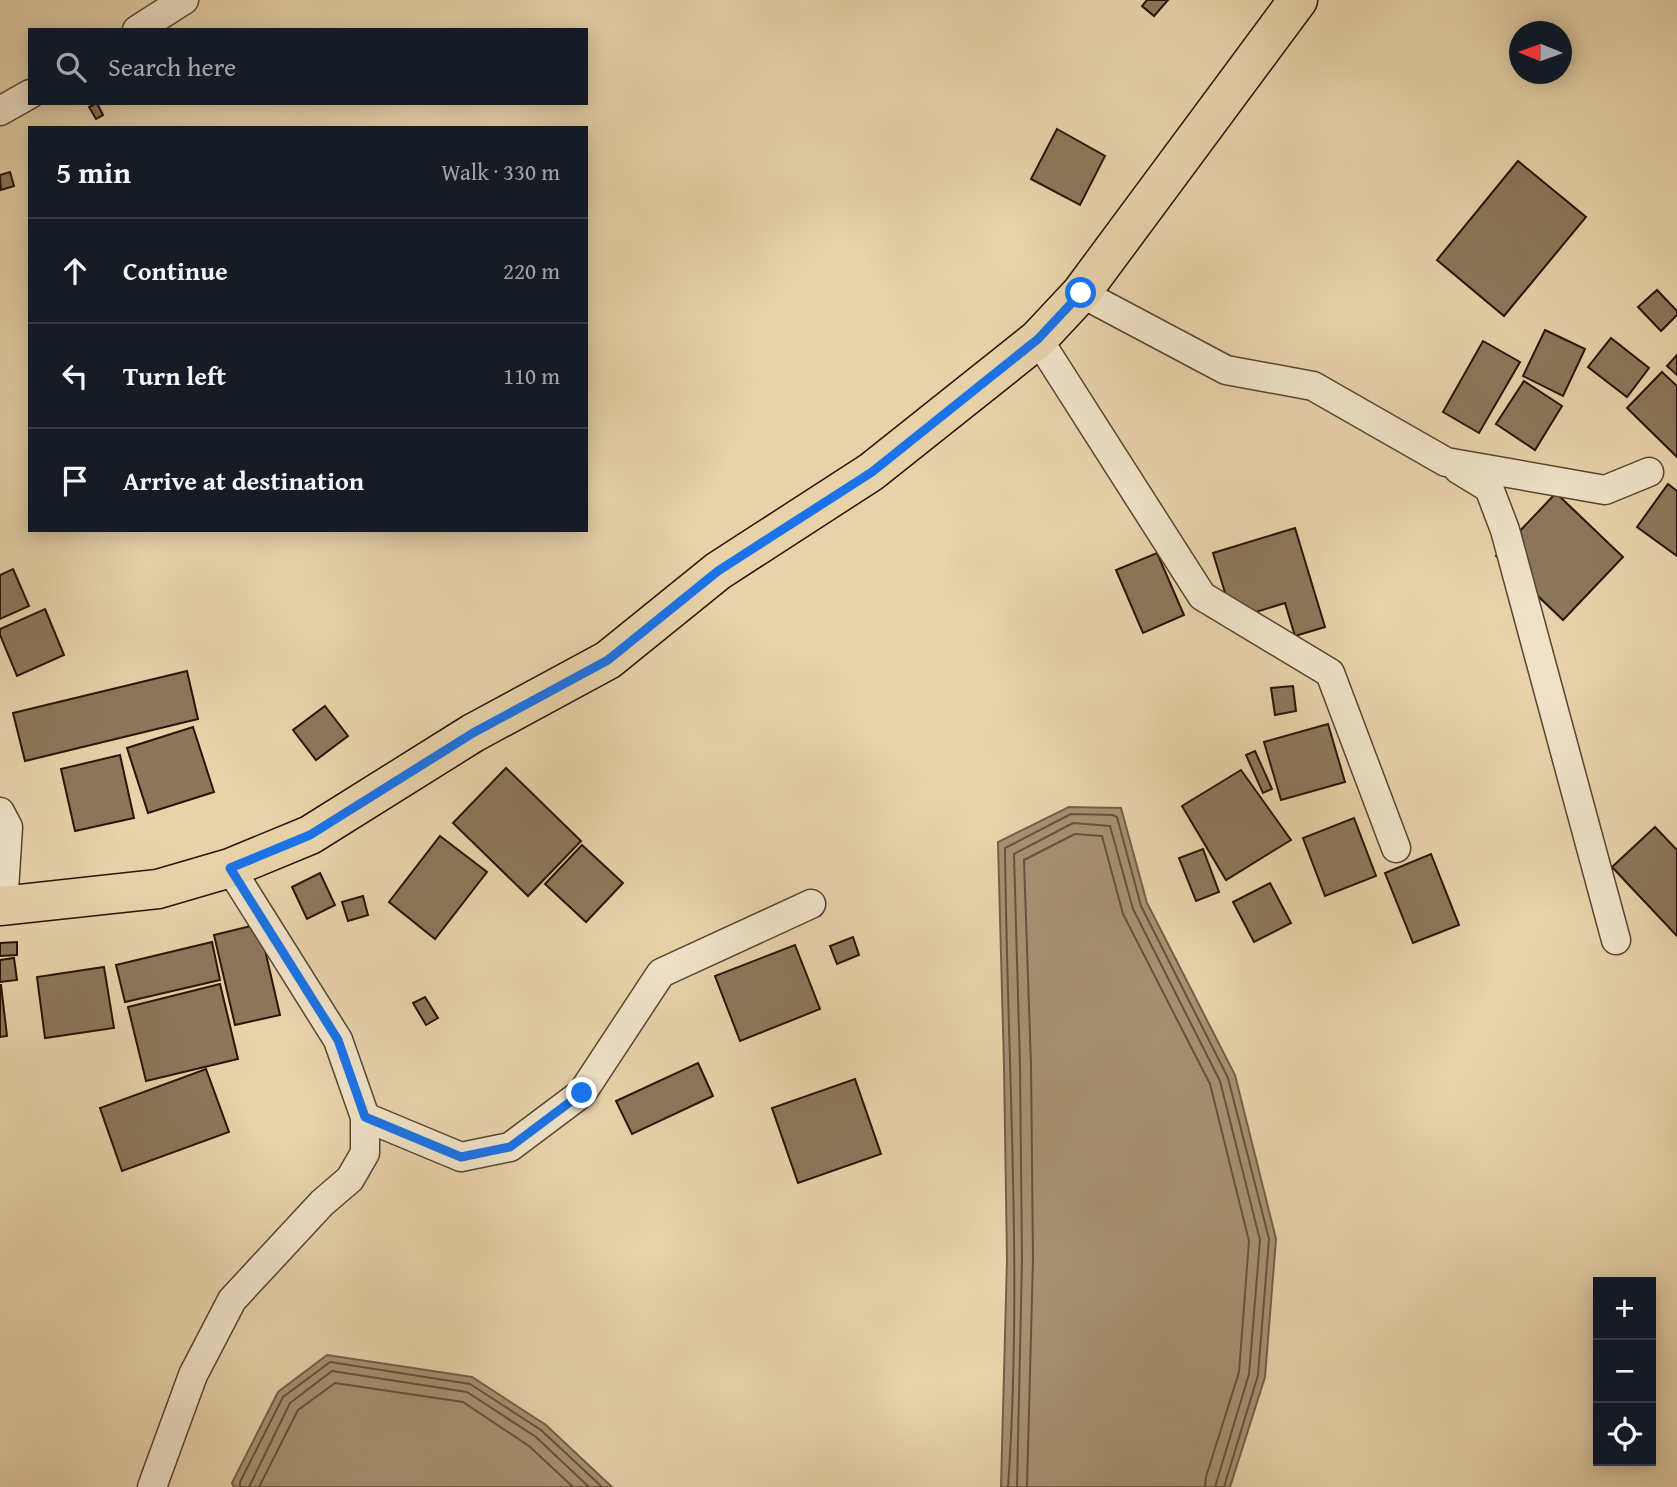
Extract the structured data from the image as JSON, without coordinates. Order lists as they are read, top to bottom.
{
  "north": "left",
  "page": {
    "search": "Search here",
    "heading": ["5 min", "Walk · 330 m"],
    "list": [
      ["Continue", "220 m"],
      ["Turn left", "110 m"],
      "Arrive at destination"
    ],
    "map_buttons": ["+", "−"]
  }
}
